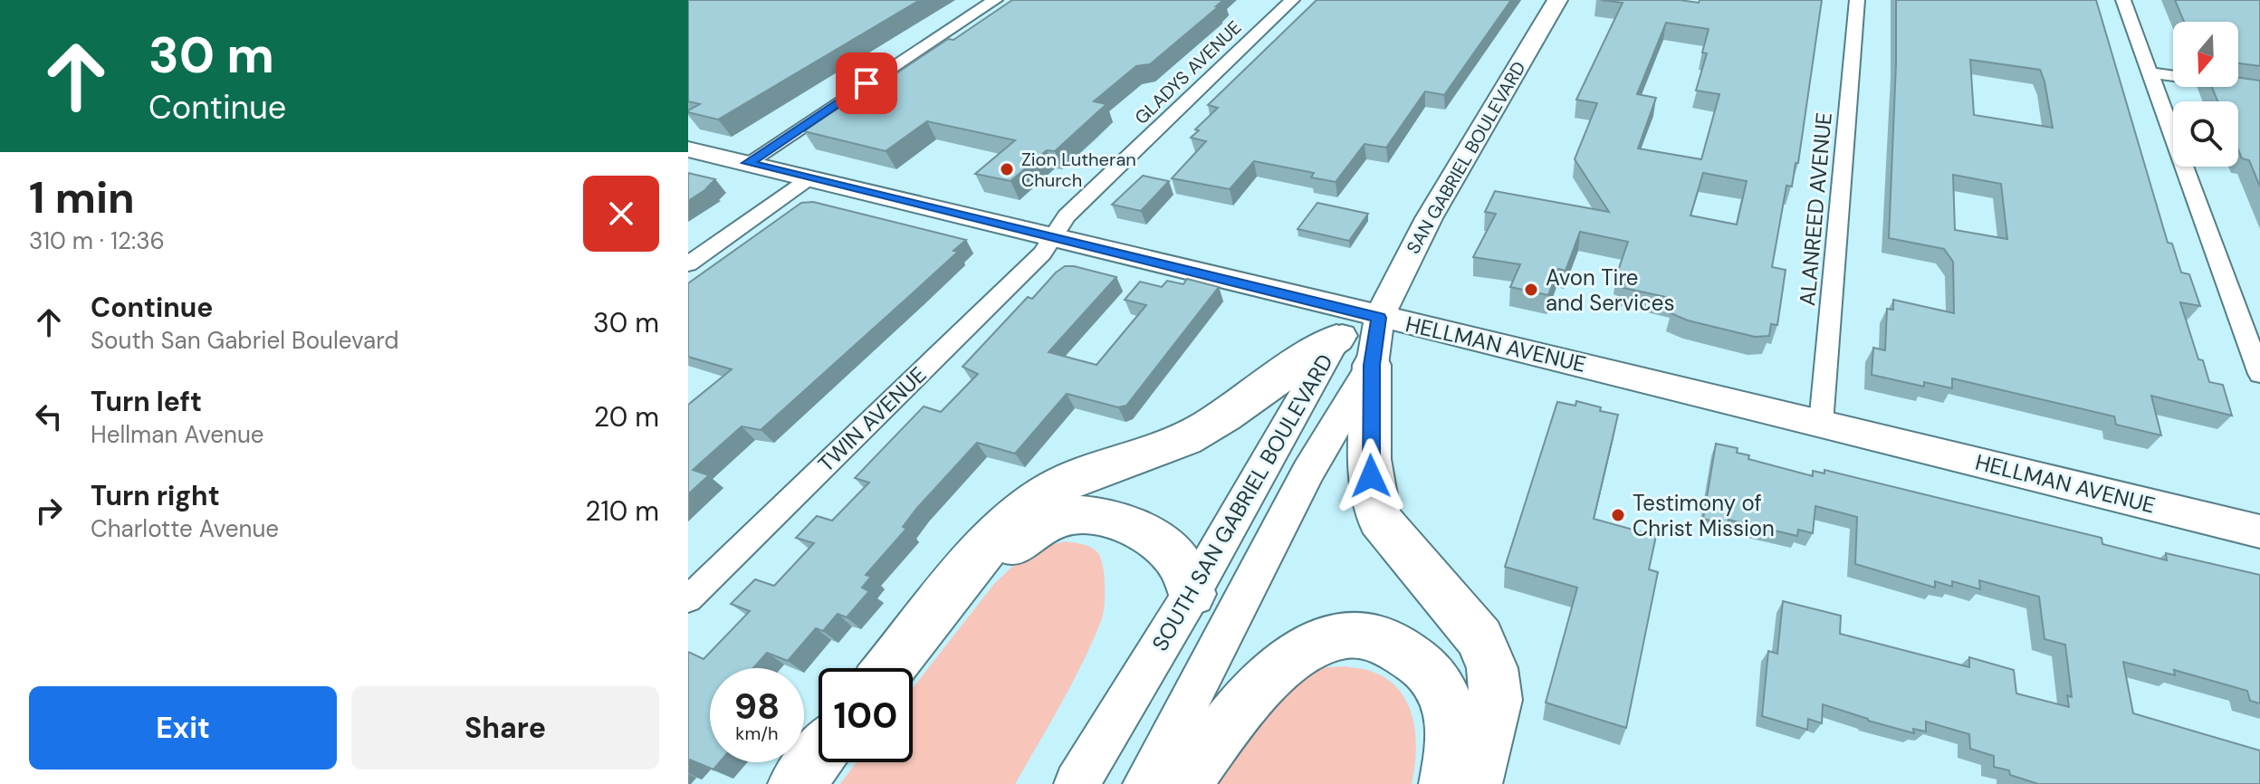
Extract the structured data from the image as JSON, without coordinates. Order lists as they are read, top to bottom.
{
  "streets": {
    "street": [
      "GLADYS AVENUE",
      "SAN GABRIEL BOULEVARD",
      "ALANREED AVENUE",
      "HELLMAN AVENUE",
      "TWIN AVENUE",
      "SOUTH SAN GABRIEL BOULEVARD"
    ]
  },
  "crossings": [
    ["GLADYS AVENUE", "HELLMAN AVENUE"],
    ["GLADYS AVENUE", "TWIN AVENUE"],
    ["SAN GABRIEL BOULEVARD", "HELLMAN AVENUE"],
    ["SAN GABRIEL BOULEVARD", "SOUTH SAN GABRIEL BOULEVARD"],
    ["ALANREED AVENUE", "HELLMAN AVENUE"],
    ["HELLMAN AVENUE", "TWIN AVENUE"],
    ["HELLMAN AVENUE", "SOUTH SAN GABRIEL BOULEVARD"]
  ],
  "places": ["Zion Lutheran Church", "Avon Tire and Services", "Testimony of Christ Mission"],
  "north": "bottom",
  "page": {
    "turn": ["30 m", "Continue"],
    "heading": ["1 min", "310 m · 12:36"],
    "list": [
      {
        "name": "Continue",
        "note": "South San Gabriel Boulevard",
        "value": "30 m"
      },
      {
        "name": "Turn left",
        "note": "Hellman Avenue",
        "value": "20 m"
      },
      {
        "name": "Turn right",
        "note": "Charlotte Avenue",
        "value": "210 m"
      }
    ],
    "speed": "98 km/h",
    "limit": "100",
    "buttons": ["Exit", "Share"]
  }
}
